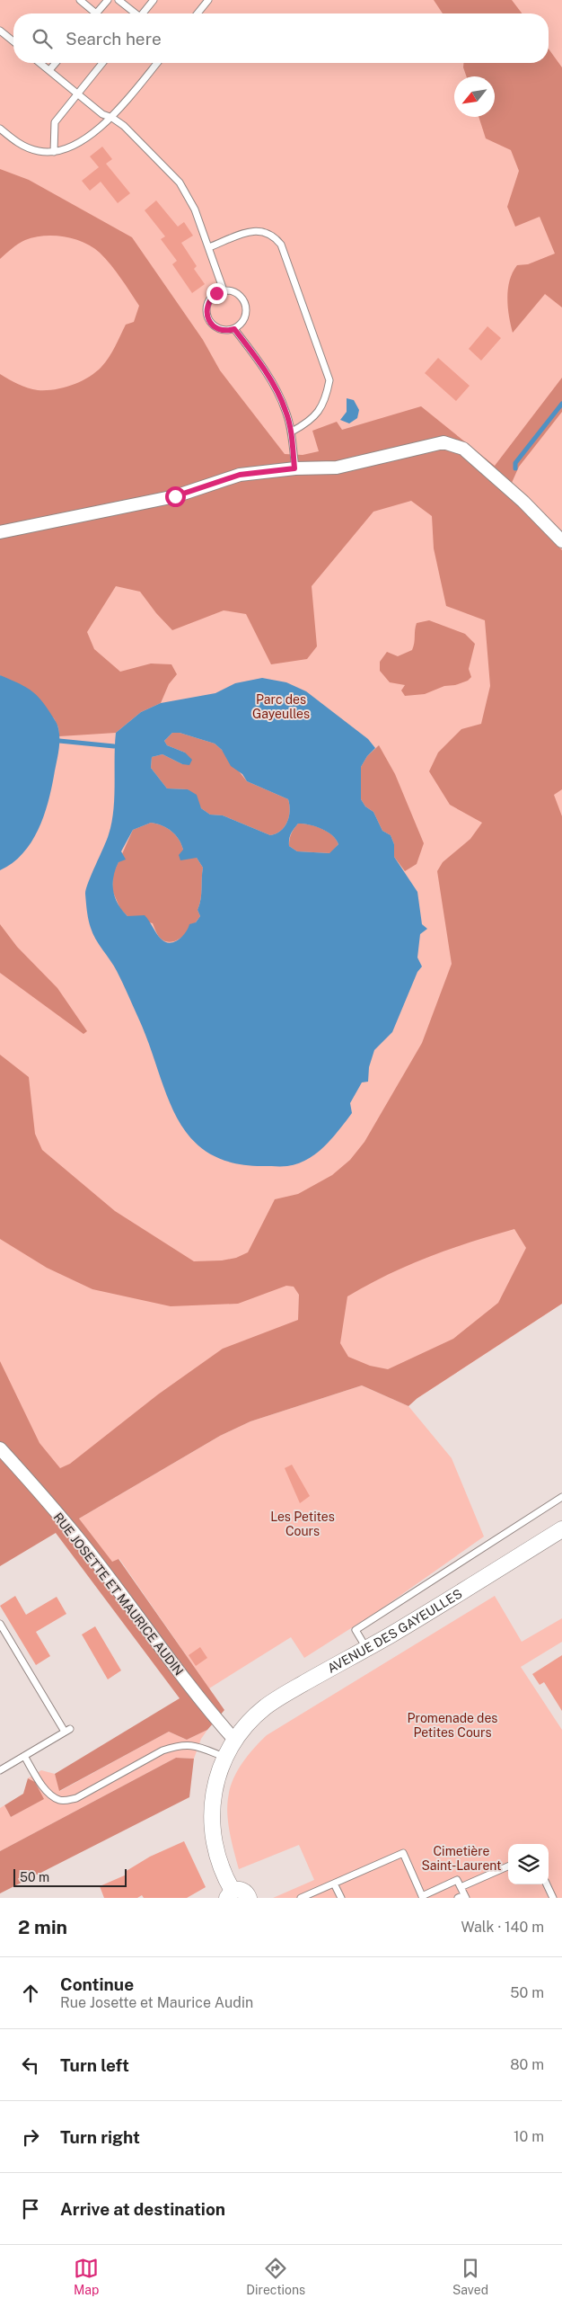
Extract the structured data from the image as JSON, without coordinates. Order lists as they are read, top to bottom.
{
  "streets": {
    "street": ["RUE JOSETTE ET MAURICE AUDIN", "AVENUE DES GAYEULLES"]
  },
  "crossings": [
    ["RUE JOSETTE ET MAURICE AUDIN", "AVENUE DES GAYEULLES"]
  ],
  "parks": [
    "Parc des Gayeulles",
    "Les Petites Cours",
    "Promenade des Petites Cours",
    "Cimetière Saint-Laurent"
  ],
  "scale_bar": "50 m",
  "north": "bottom left",
  "page": {
    "search": "Search here",
    "scale": "50 m",
    "heading": ["2 min", "Walk · 140 m"],
    "list": [
      ["Continue", "Rue Josette et Maurice Audin", "50 m"],
      ["Turn left", "80 m"],
      ["Turn right", "10 m"],
      "Arrive at destination"
    ],
    "nav": ["Map", "Directions", "Saved"]
  }
}
